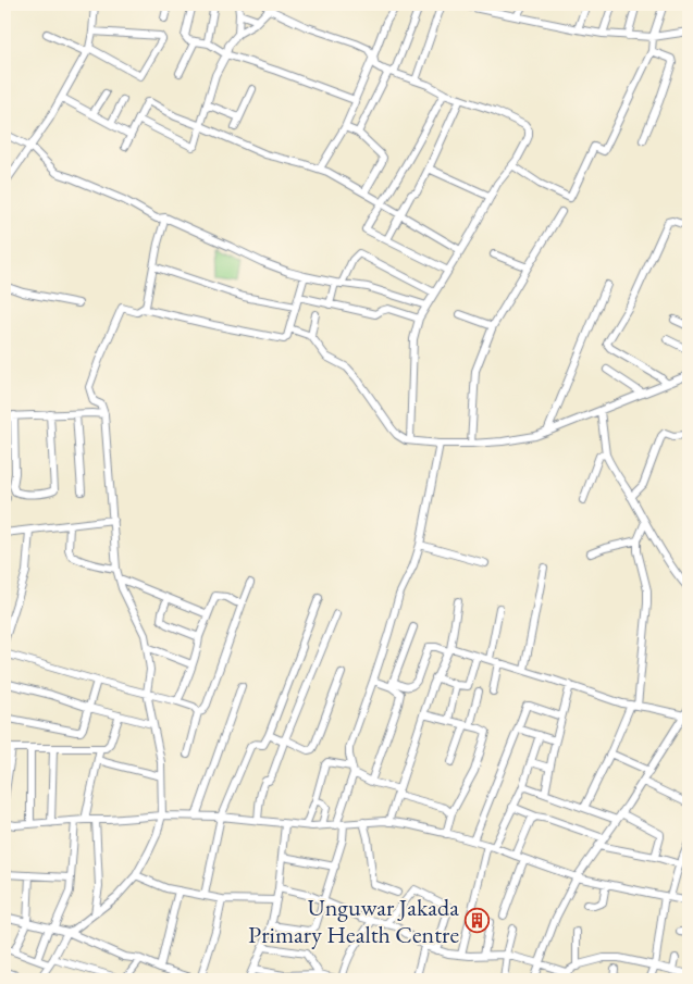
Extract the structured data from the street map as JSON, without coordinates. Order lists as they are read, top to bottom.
{
  "places": {
    "building": ["Unguwar Jakada Primary Health Centre"]
  }
}
